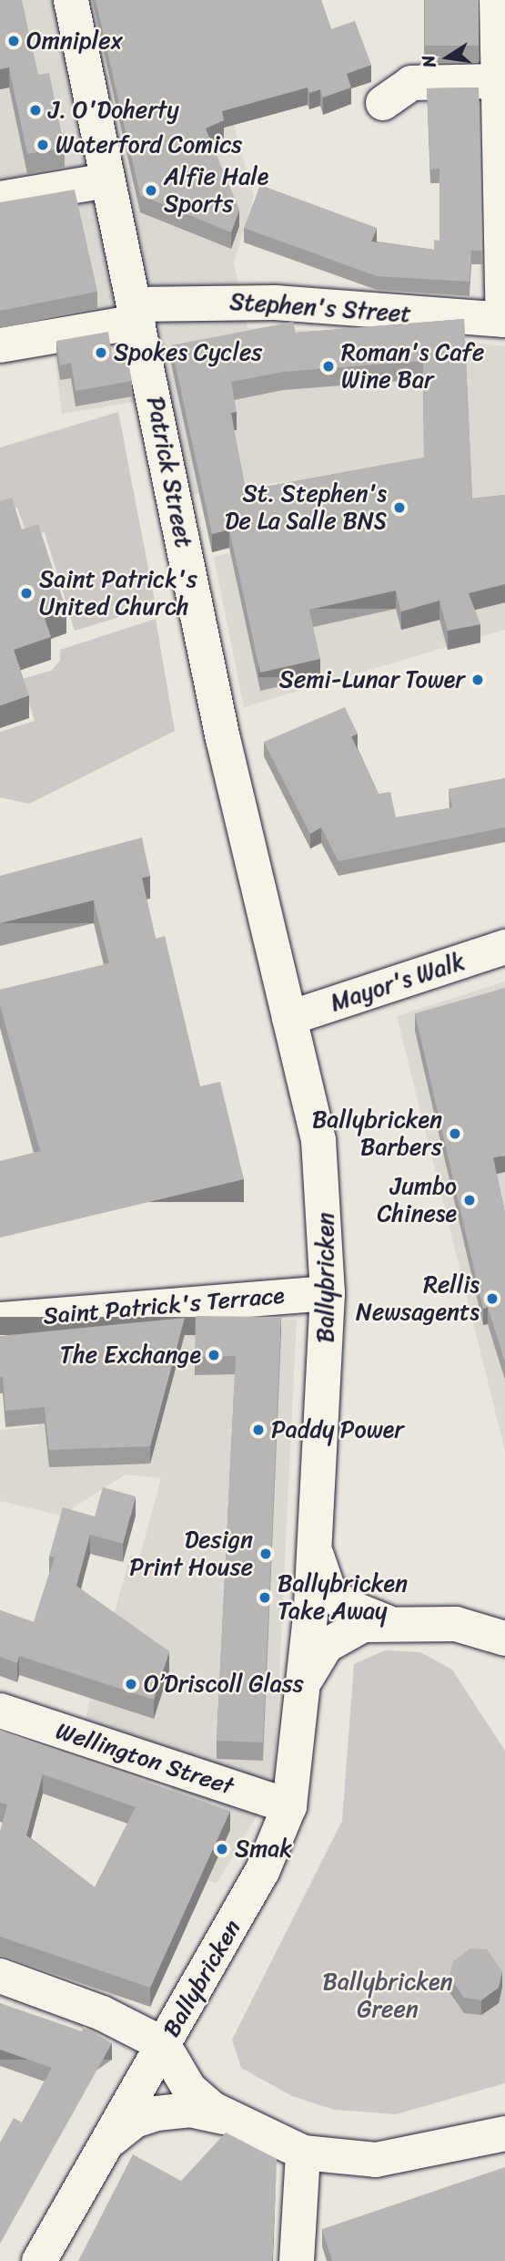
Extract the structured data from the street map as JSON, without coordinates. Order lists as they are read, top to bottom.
{
  "streets": {
    "street": [
      "Stephen's Street",
      "Patrick Street",
      "Mayor's Walk",
      "Ballybricken",
      "Saint Patrick's Terrace",
      "Wellington Street"
    ]
  },
  "crossings": [
    ["Stephen's Street", "Patrick Street"],
    ["Patrick Street", "Mayor's Walk"],
    ["Patrick Street", "Ballybricken"],
    ["Mayor's Walk", "Ballybricken"],
    ["Ballybricken", "Saint Patrick's Terrace"],
    ["Ballybricken", "Wellington Street"]
  ],
  "parks": ["Ballybricken Green"],
  "places": [
    "Omniplex",
    "J. O'Doherty",
    "Waterford Comics",
    "Alfie Hale Sports",
    "Spokes Cycles",
    "Roman's Cafe Wine Bar",
    "St. Stephen's De La Salle BNS",
    "Saint Patrick's United Church",
    "Semi-Lunar Tower",
    "Ballybricken Barbers",
    "Jumbo Chinese",
    "Rellis Newsagents",
    "The Exchange",
    "Paddy Power",
    "Design Print House",
    "Ballybricken Take Away",
    "O’Driscoll Glass",
    "Smak"
  ],
  "north": "left"
}
